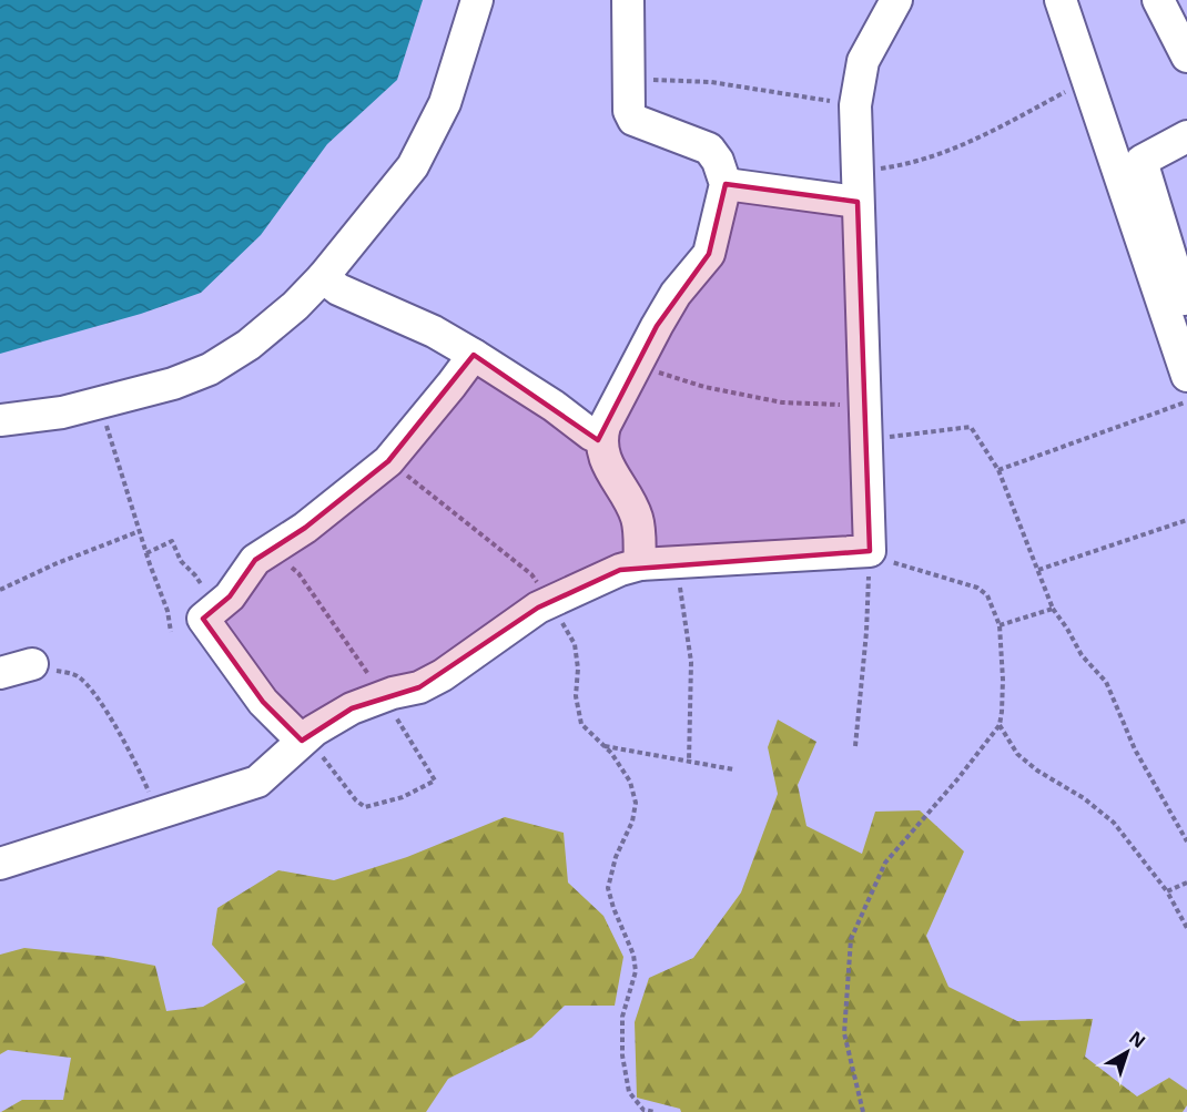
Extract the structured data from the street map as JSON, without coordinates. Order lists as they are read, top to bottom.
{
  "north": "top right"
}
